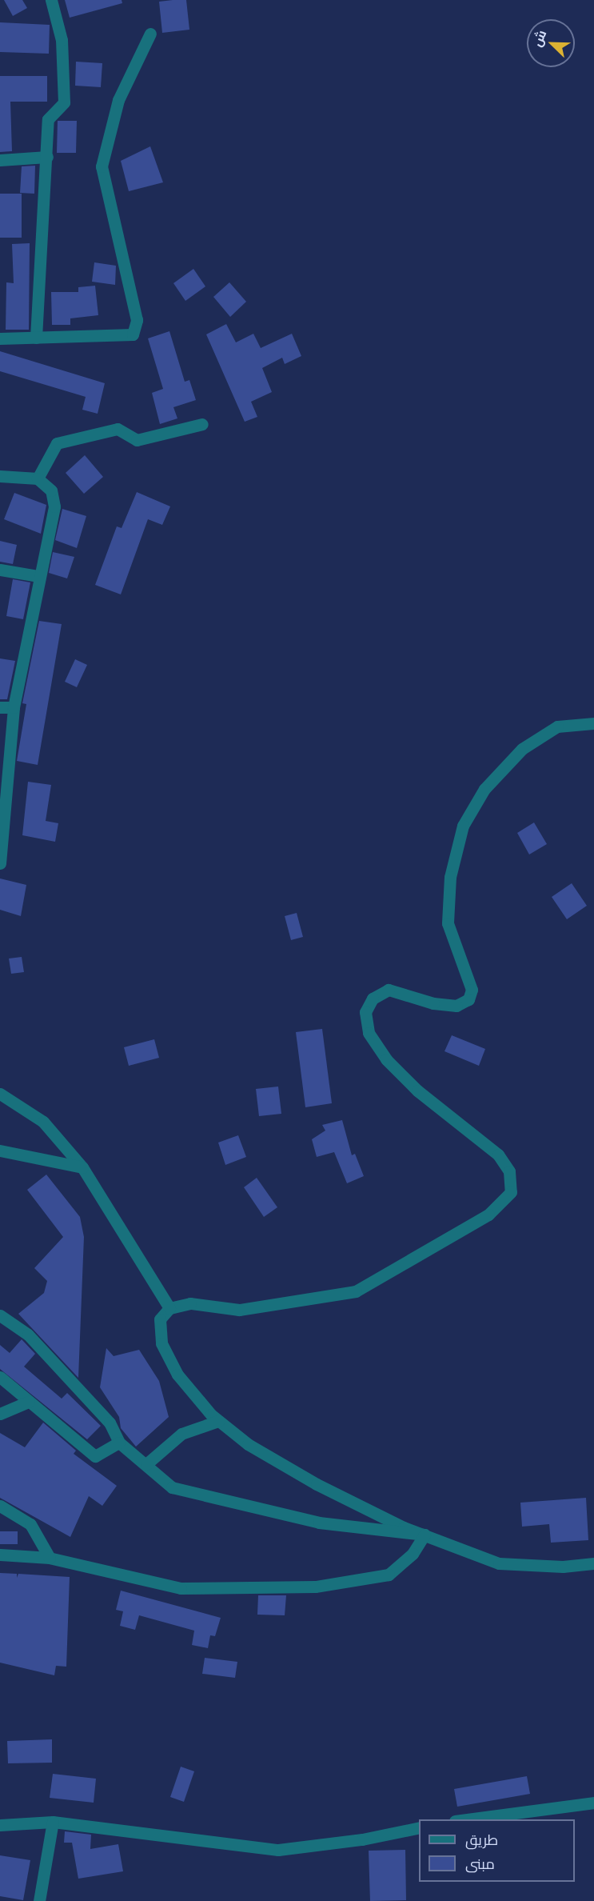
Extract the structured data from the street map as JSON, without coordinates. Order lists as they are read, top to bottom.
{
  "legend": ["طريق", "مبنى"],
  "north": "top left"
}
